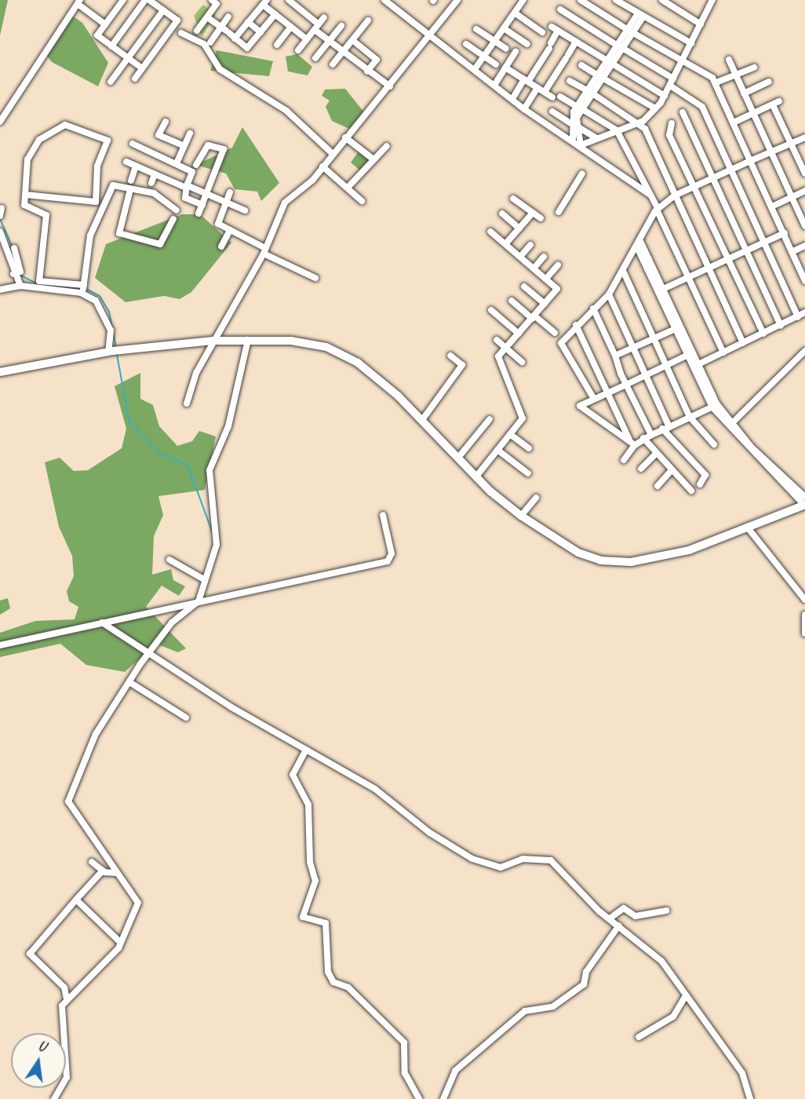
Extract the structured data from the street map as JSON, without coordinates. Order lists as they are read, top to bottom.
{
  "north": "top"
}
